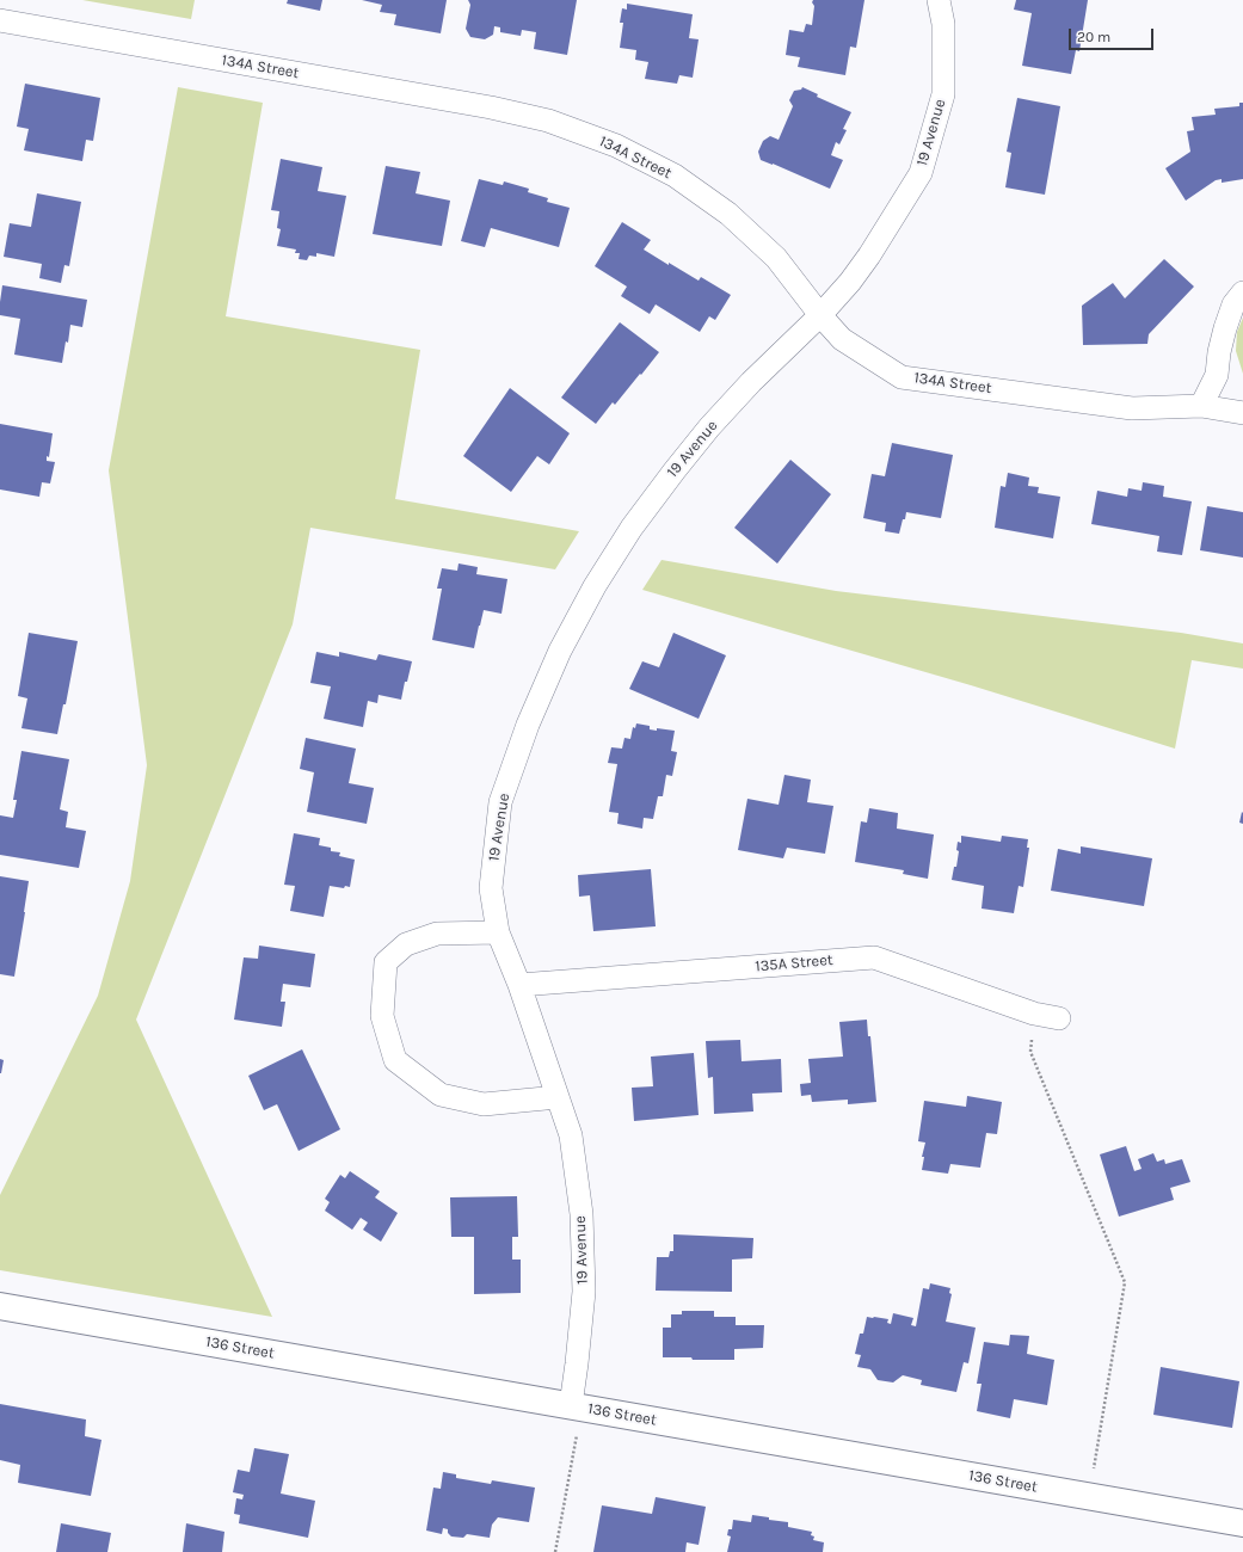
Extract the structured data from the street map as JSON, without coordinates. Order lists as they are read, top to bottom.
{
  "streets": {
    "street": [
      "134A Street",
      "19 Avenue",
      "135A Street",
      "136 Street"
    ]
  },
  "crossings": [
    ["134A Street", "19 Avenue"],
    ["19 Avenue", "135A Street"],
    ["19 Avenue", "136 Street"]
  ],
  "scale_bar": "20 m"
}
